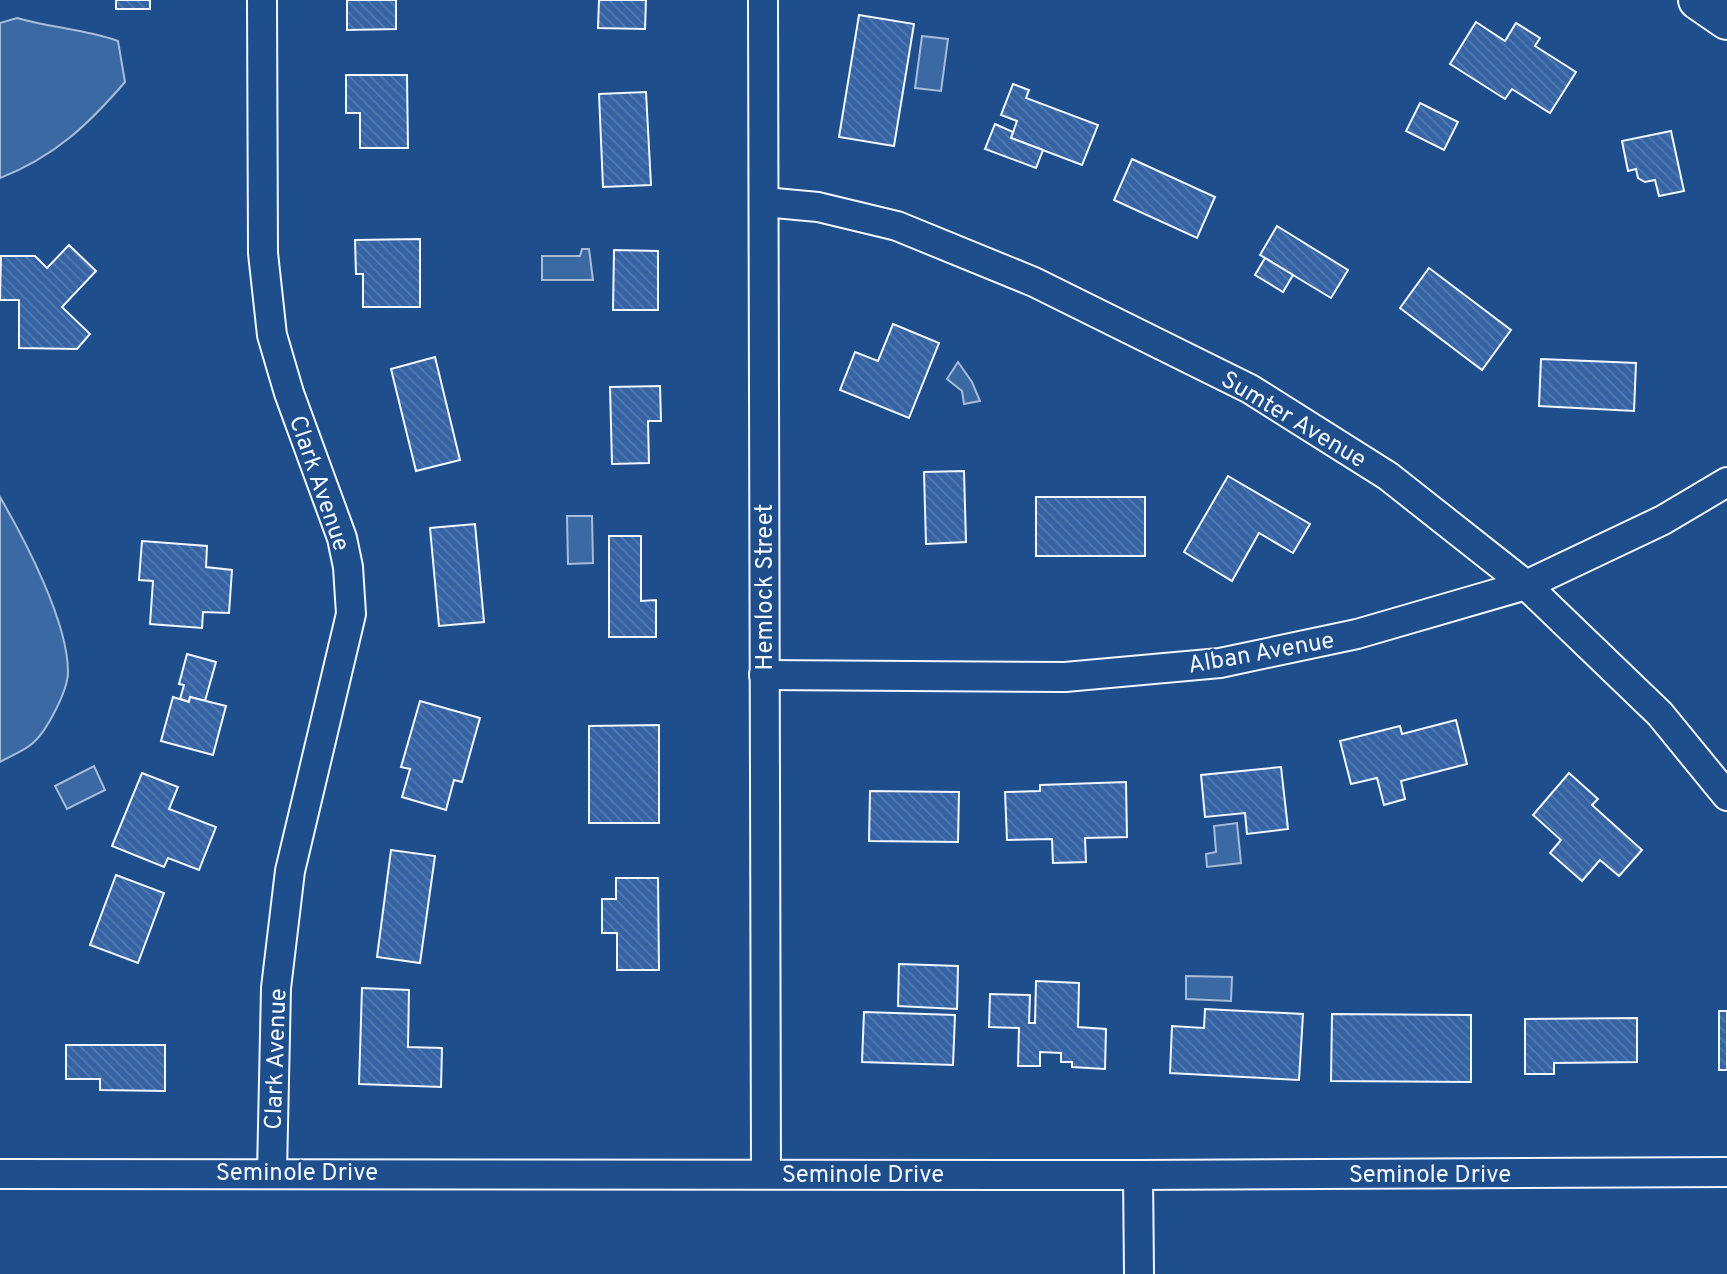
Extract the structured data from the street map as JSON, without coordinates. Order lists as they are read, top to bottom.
{
  "streets": {
    "street": [
      "Sumter Avenue",
      "Clark Avenue",
      "Hemlock Street",
      "Alban Avenue",
      "Seminole Drive"
    ]
  },
  "crossings": [
    ["Sumter Avenue", "Hemlock Street"],
    ["Sumter Avenue", "Alban Avenue"],
    ["Clark Avenue", "Seminole Drive"],
    ["Hemlock Street", "Alban Avenue"],
    ["Hemlock Street", "Seminole Drive"]
  ]
}
